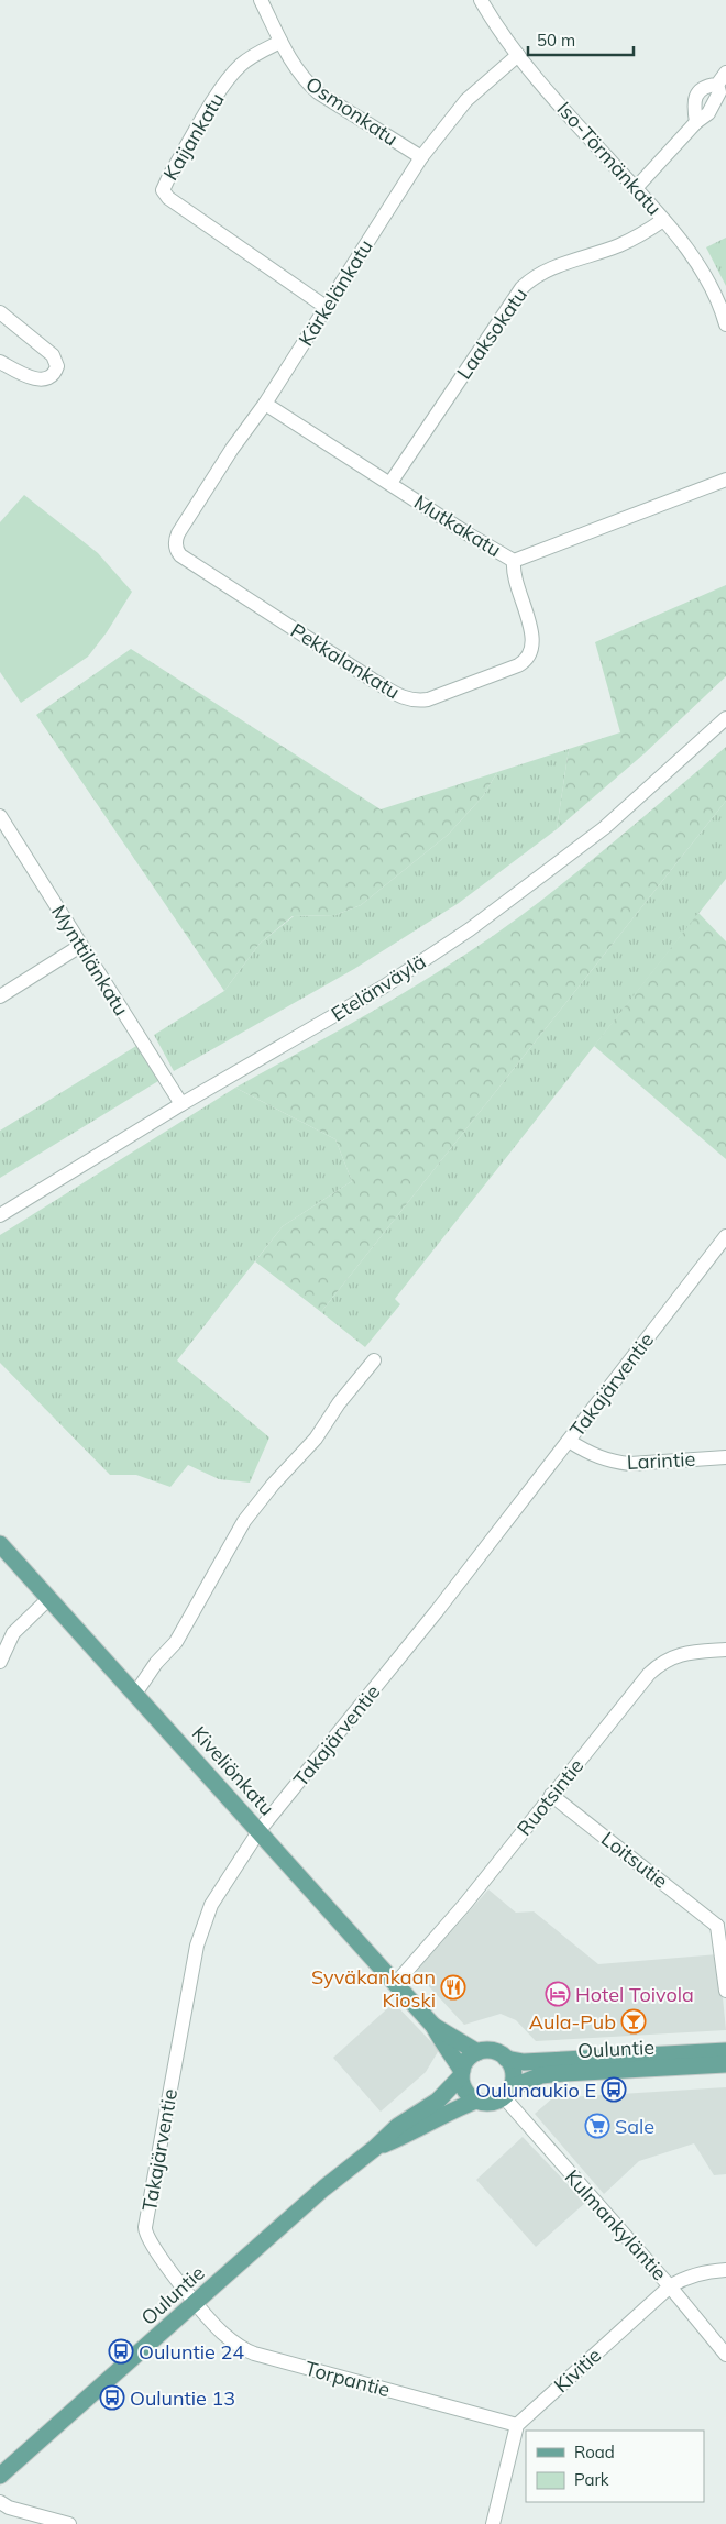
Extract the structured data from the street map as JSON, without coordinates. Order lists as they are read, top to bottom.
{
  "streets": {
    "main road": ["Kiveliönkatu", "Ouluntie"],
    "street": [
      "Osmonkatu",
      "Kaijankatu",
      "Iso-Törmänkatu",
      "Kärkelänkatu",
      "Laaksokatu",
      "Mutkakatu",
      "Pekkalankatu",
      "Mynttilänkatu",
      "Etelänväylä",
      "Takajärventie",
      "Larintie",
      "Ruotsintie",
      "Loitsutie",
      "Kulmankyläntie",
      "Kivitie",
      "Torpantie"
    ]
  },
  "crossings": [
    ["Osmonkatu", "Kaijankatu"],
    ["Osmonkatu", "Kärkelänkatu"],
    ["Kaijankatu", "Kärkelänkatu"],
    ["Iso-Törmänkatu", "Kärkelänkatu"],
    ["Iso-Törmänkatu", "Laaksokatu"],
    ["Kärkelänkatu", "Mutkakatu"],
    ["Kärkelänkatu", "Pekkalankatu"],
    ["Laaksokatu", "Mutkakatu"],
    ["Mutkakatu", "Pekkalankatu"],
    ["Mynttilänkatu", "Etelänväylä"],
    ["Takajärventie", "Larintie"],
    ["Takajärventie", "Kiveliönkatu"],
    ["Takajärventie", "Ouluntie"],
    ["Takajärventie", "Torpantie"],
    ["Kiveliönkatu", "Ruotsintie"],
    ["Kiveliönkatu", "Ouluntie"],
    ["Kiveliönkatu", "Kulmankyläntie"],
    ["Ruotsintie", "Loitsutie"],
    ["Ouluntie", "Kulmankyläntie"],
    ["Ouluntie", "Torpantie"],
    ["Kulmankyläntie", "Kivitie"],
    ["Kivitie", "Torpantie"]
  ],
  "places": {
    "restaurant": ["Syväkankaan Kioski"],
    "hotel": ["Hotel Toivola"],
    "bar": ["Aula-Pub"],
    "bus stop": ["Oulunaukio E", "Ouluntie 24", "Ouluntie 13"],
    "supermarket": ["Sale"]
  },
  "legend": ["Road", "Park"],
  "scale_bar": "50 m"
}
